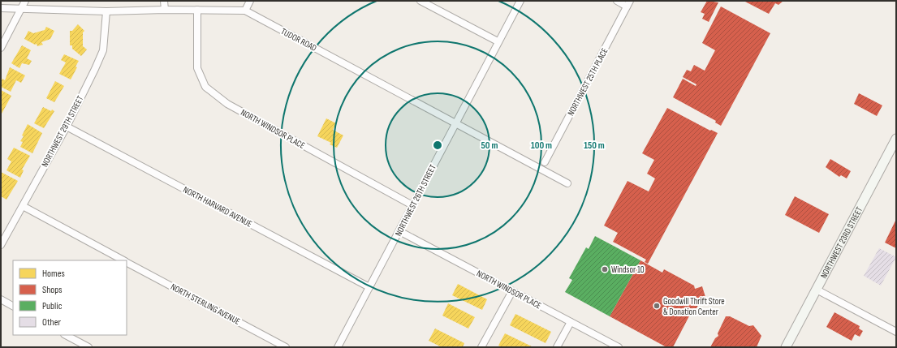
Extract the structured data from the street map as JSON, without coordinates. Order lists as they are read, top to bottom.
{
  "streets": {
    "main road": ["NORTHWEST 23RD STREET"],
    "street": [
      "TUDOR ROAD",
      "NORTHWEST 25TH PLACE",
      "NORTH WINDSOR PLACE",
      "NORTHWEST 29TH STREET",
      "NORTHWEST 26TH STREET",
      "NORTH HARVARD AVENUE",
      "NORTH STERLING AVENUE"
    ]
  },
  "crossings": [
    ["TUDOR ROAD", "NORTH WINDSOR PLACE"],
    ["TUDOR ROAD", "NORTHWEST 29TH STREET"],
    ["TUDOR ROAD", "NORTHWEST 26TH STREET"],
    ["NORTH WINDSOR PLACE", "NORTHWEST 26TH STREET"],
    ["NORTHWEST 29TH STREET", "NORTH HARVARD AVENUE"],
    ["NORTHWEST 29TH STREET", "NORTH STERLING AVENUE"],
    ["NORTHWEST 26TH STREET", "NORTH HARVARD AVENUE"]
  ],
  "places": ["Windsor 10", "Goodwill Thrift Store & Donation Center"],
  "legend": [
    "Homes",
    "Shops",
    "Public",
    "Other"
  ],
  "rings": ["50 m", "100 m", "150 m"]
}
